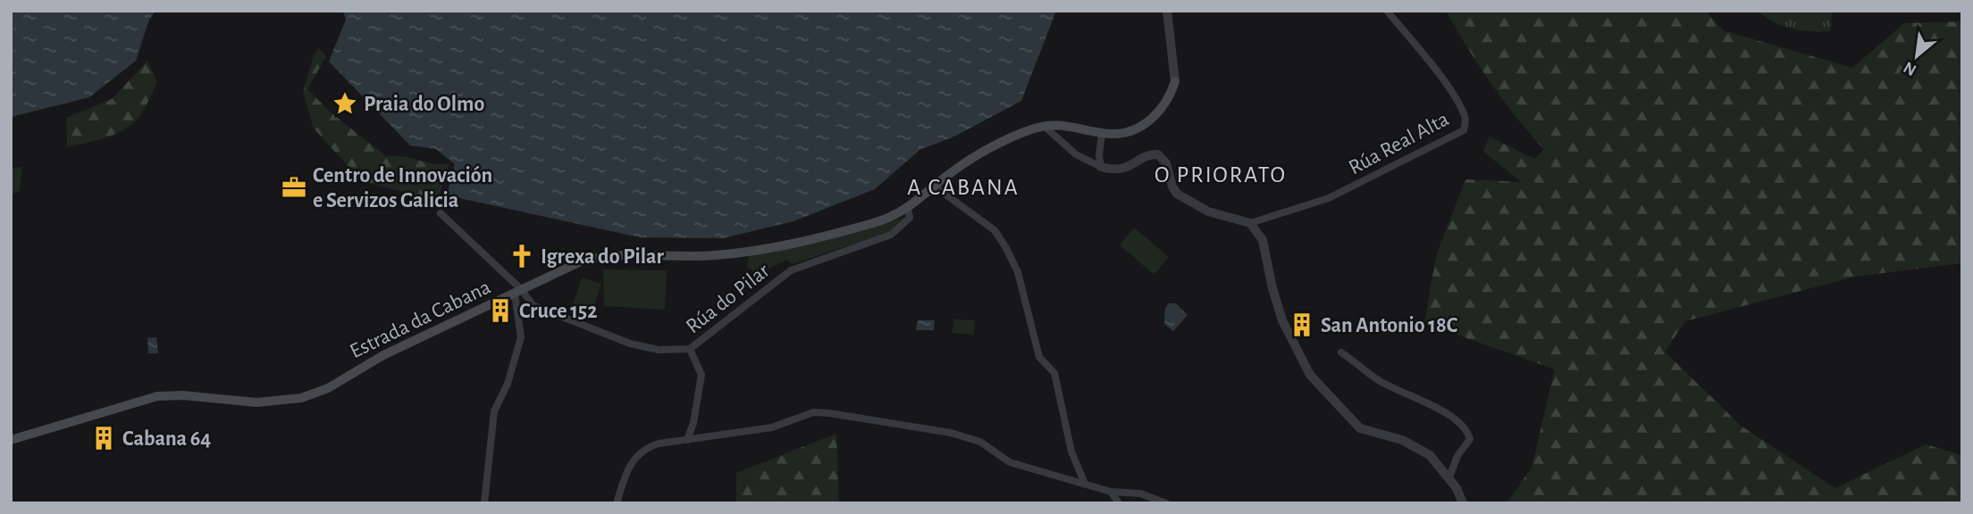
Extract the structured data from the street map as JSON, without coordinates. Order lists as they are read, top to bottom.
{
  "streets": {
    "main road": ["Estrada da Cabana"],
    "street": ["Rúa Real Alta", "Rúa do Pilar"]
  },
  "crossings": [
    ["Rúa do Pilar", "Estrada da Cabana"]
  ],
  "districts": ["O PRIORATO", "A CABANA"],
  "places": {
    "place": ["Praia do Olmo"],
    "office": ["Centro de Innovación e Servizos Galicia"],
    "church": ["Igrexa do Pilar"],
    "building": ["Cruce 152", "San Antonio 18C", "Cabana 64"]
  },
  "north": "bottom left"
}
